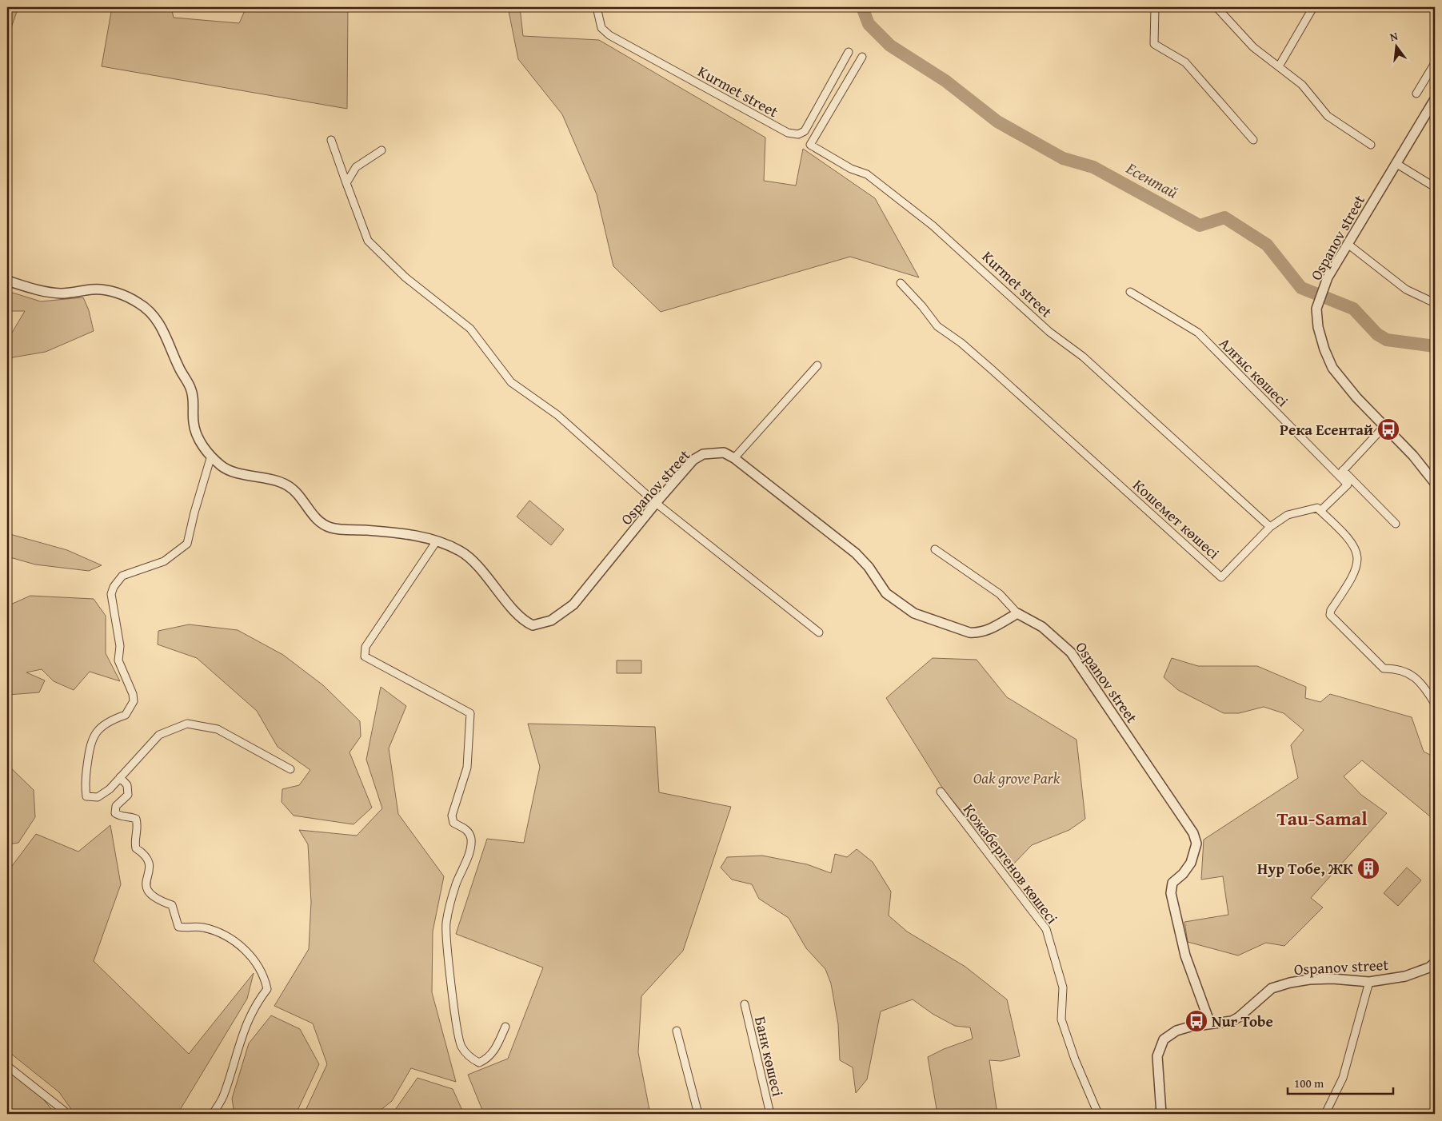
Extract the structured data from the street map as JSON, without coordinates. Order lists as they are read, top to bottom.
{
  "streets": {
    "street": [
      "Kurmet street",
      "Ospanov street",
      "Алғыс көшесі",
      "Кошемет көшесі",
      "Қожабергенов көшесі",
      "Банк көшесі"
    ]
  },
  "crossings": [
    ["Kurmet street", "Кошемет көшесі"],
    ["Алғыс көшесі", "Кошемет көшесі"]
  ],
  "districts": ["Tau-Samal"],
  "water": ["Есентай"],
  "parks": ["Oak grove Park"],
  "places": {
    "bus stop": ["Река Есентай", "Nur Tobe"],
    "building": ["Нур Тобе, ЖК"]
  },
  "scale_bar": "100 m",
  "north": "top"
}
